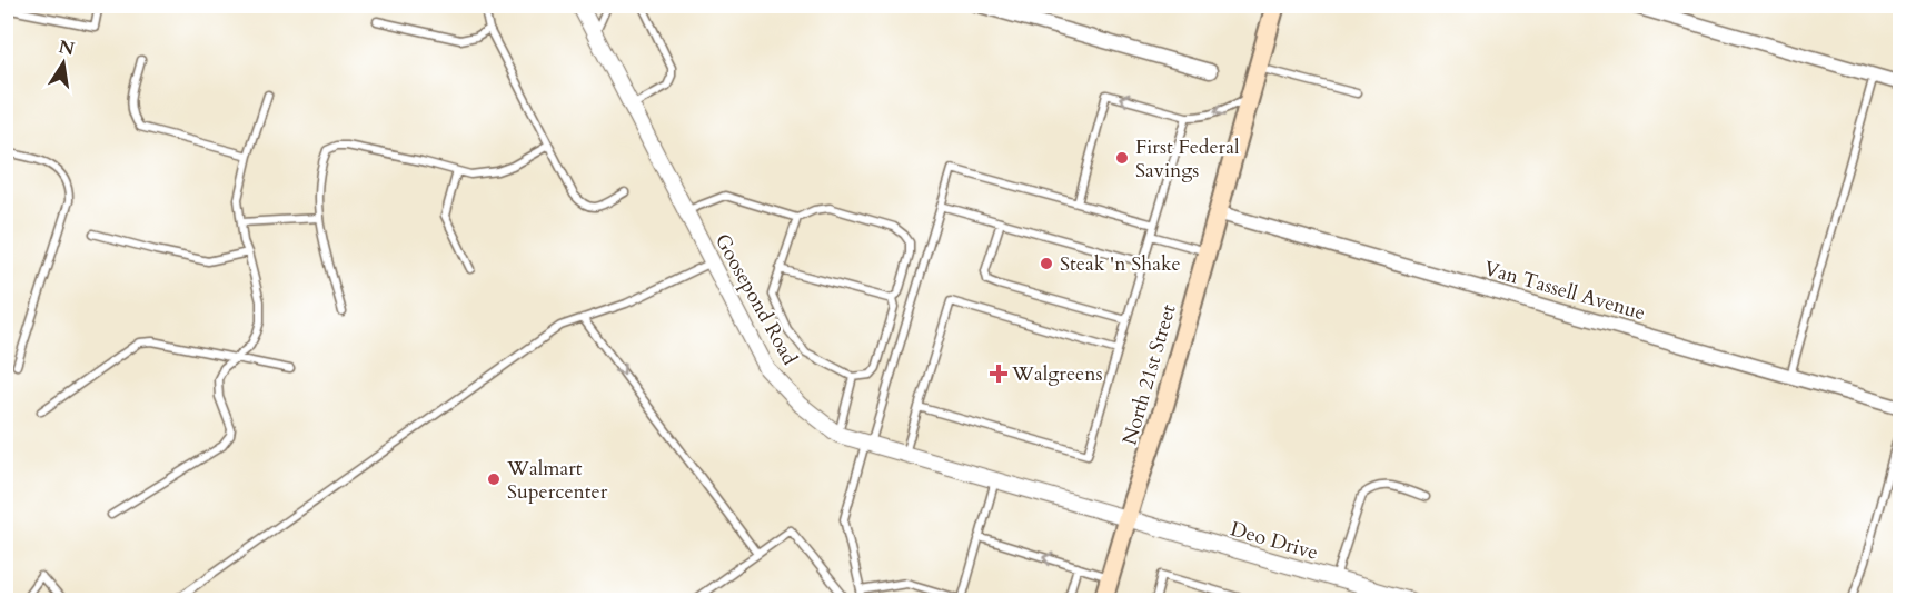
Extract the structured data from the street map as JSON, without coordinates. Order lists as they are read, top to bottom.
{
  "streets": {
    "main road": ["North 21st Street"],
    "street": ["Van Tassell Avenue", "Goosepond Road", "Deo Drive"]
  },
  "crossings": [
    ["Van Tassell Avenue", "North 21st Street"],
    ["Goosepond Road", "North 21st Street"],
    ["Goosepond Road", "Deo Drive"],
    ["North 21st Street", "Deo Drive"]
  ],
  "places": {
    "other": ["First Federal Savings", "Steak 'n Shake", "Walmart Supercenter"],
    "health": ["Walgreens"]
  },
  "north": "top"
}
